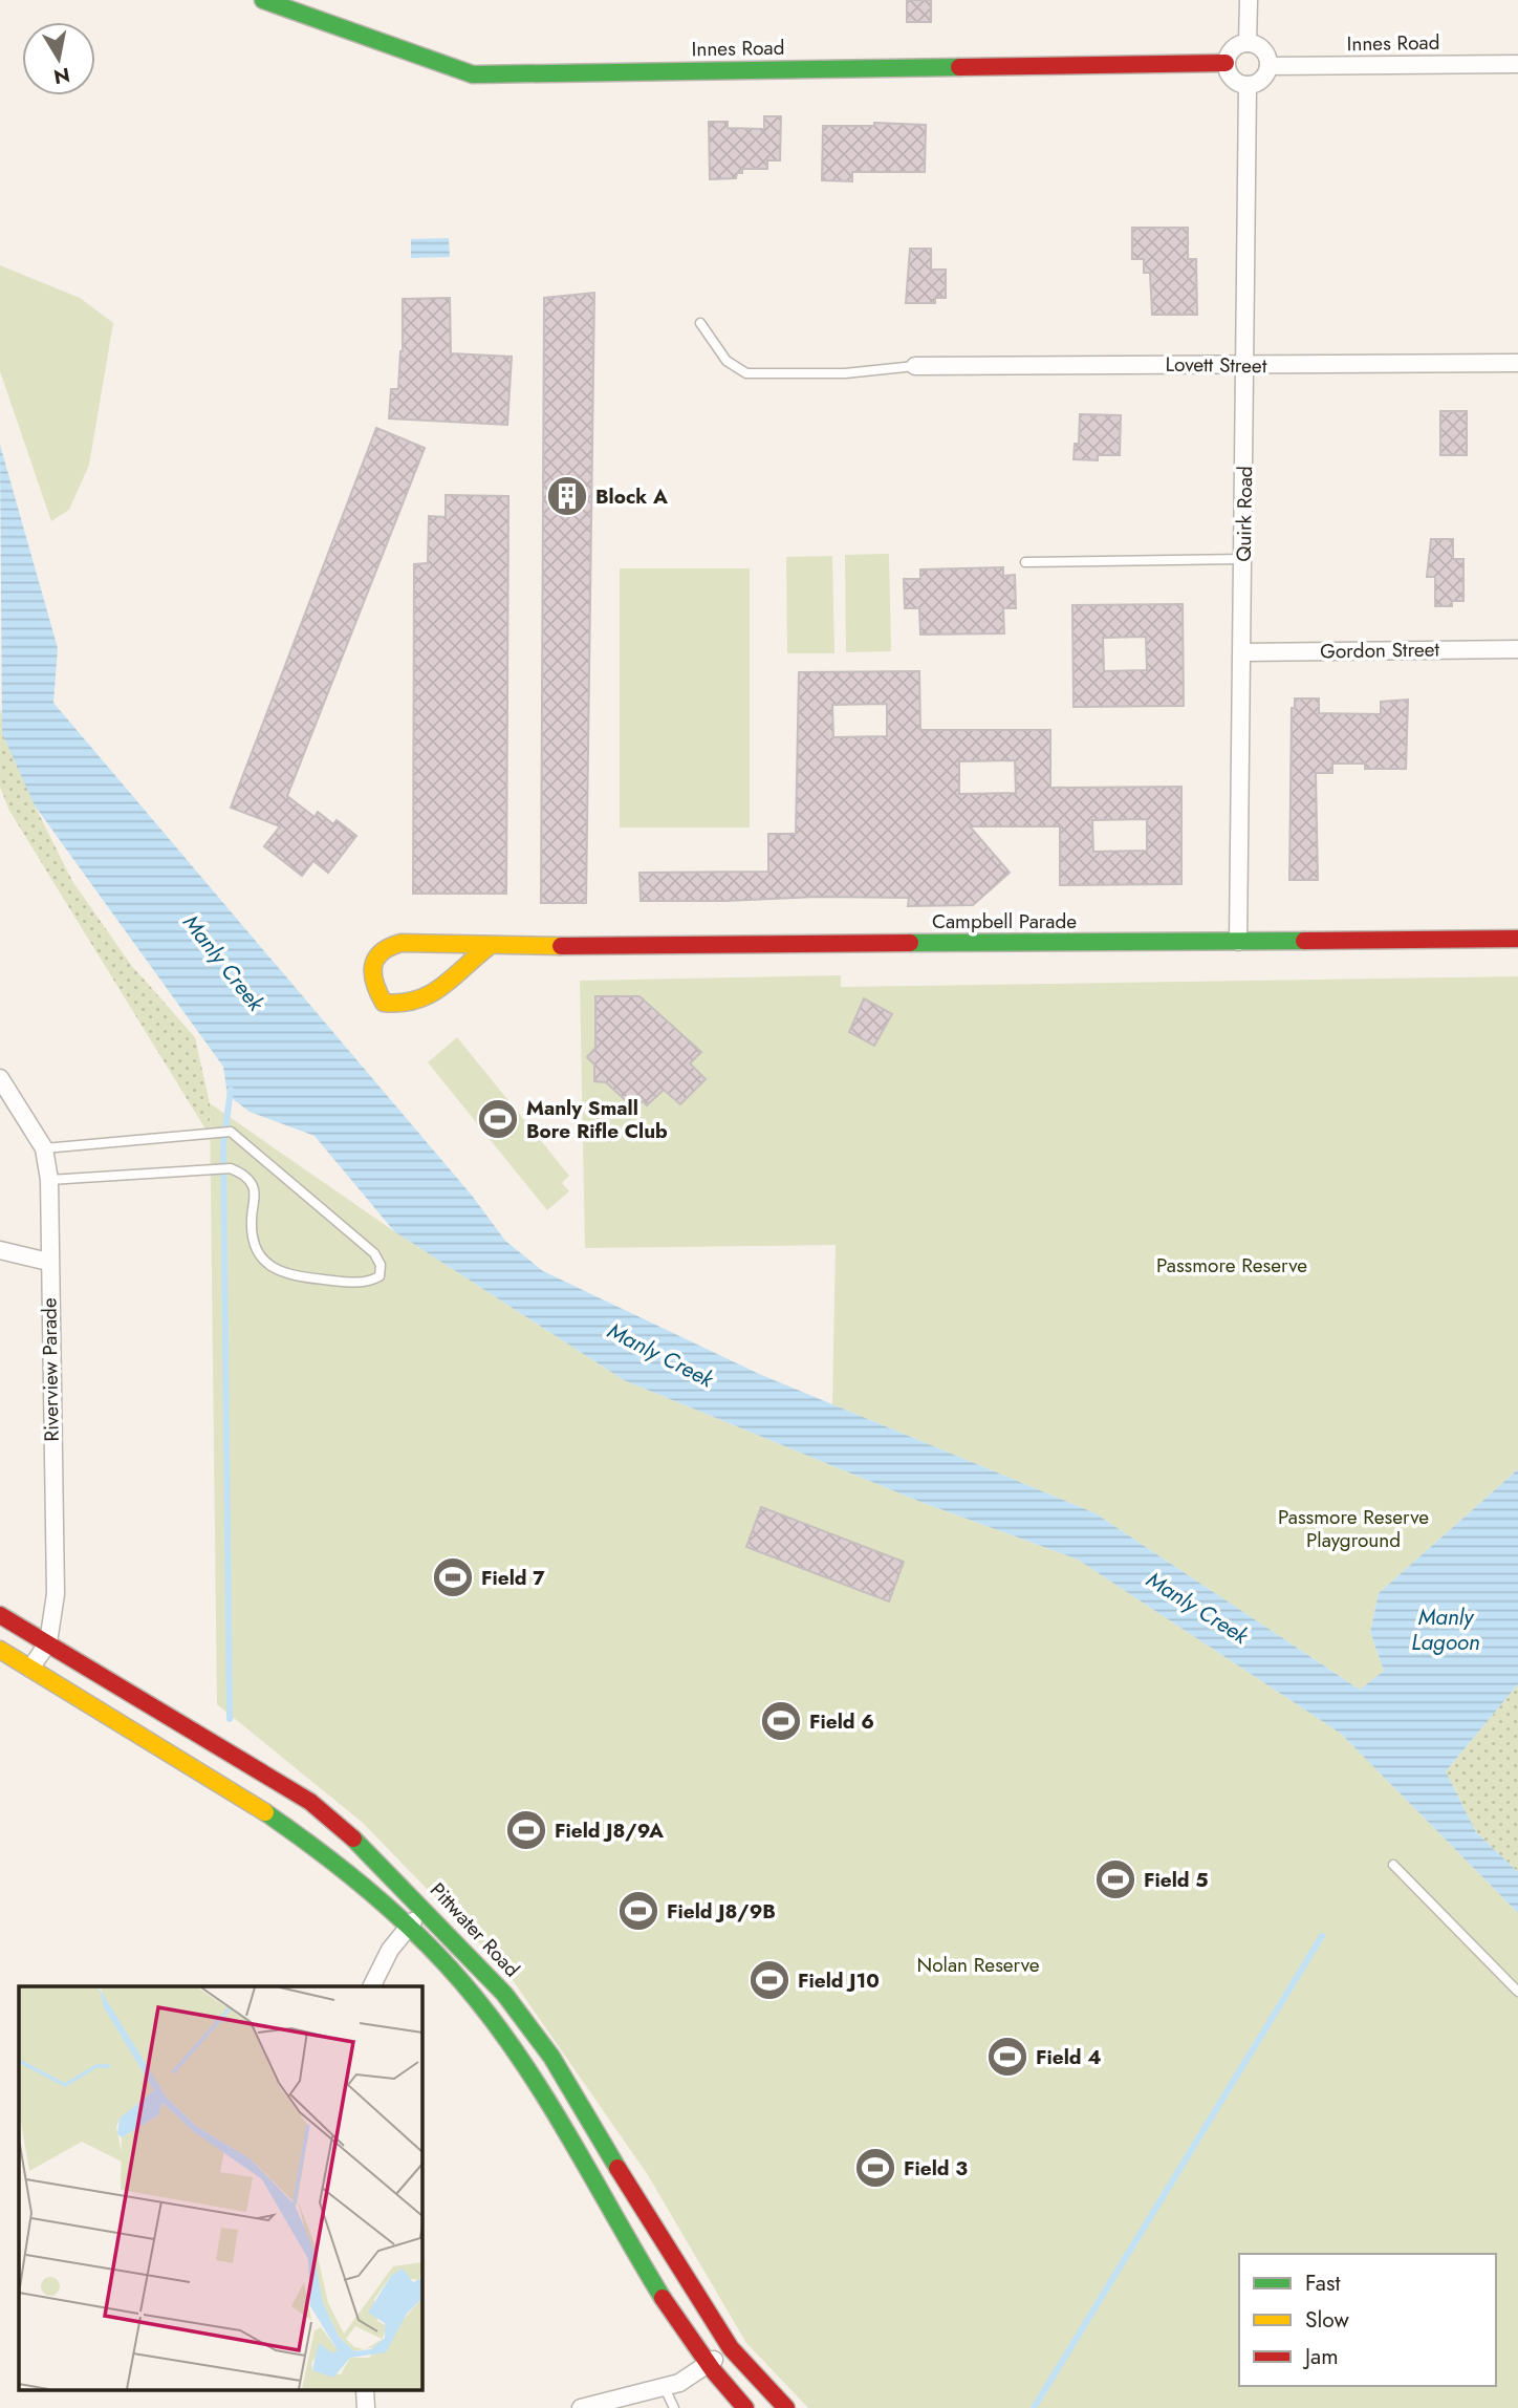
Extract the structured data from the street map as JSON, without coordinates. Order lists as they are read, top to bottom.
{
  "streets": {
    "street": [
      "Innes Road",
      "Lovett Street",
      "Quirk Road",
      "Gordon Street",
      "Campbell Parade",
      "Riverview Parade",
      "Pittwater Road"
    ]
  },
  "crossings": [
    ["Innes Road", "Quirk Road"],
    ["Lovett Street", "Quirk Road"],
    ["Quirk Road", "Gordon Street"],
    ["Quirk Road", "Campbell Parade"],
    ["Riverview Parade", "Pittwater Road"]
  ],
  "water": ["Manly Creek", "Manly Lagoon"],
  "parks": ["Passmore Reserve", "Passmore Reserve Playground", "Nolan Reserve"],
  "places": {
    "building": ["Block A"],
    "sports": [
      "Manly Small Bore Rifle Club",
      "Field 7",
      "Field 6",
      "Field J8/9A",
      "Field 5",
      "Field J8/9B",
      "Field J10",
      "Field 4",
      "Field 3"
    ]
  },
  "legend": ["Fast", "Slow", "Jam"],
  "north": "bottom"
}
